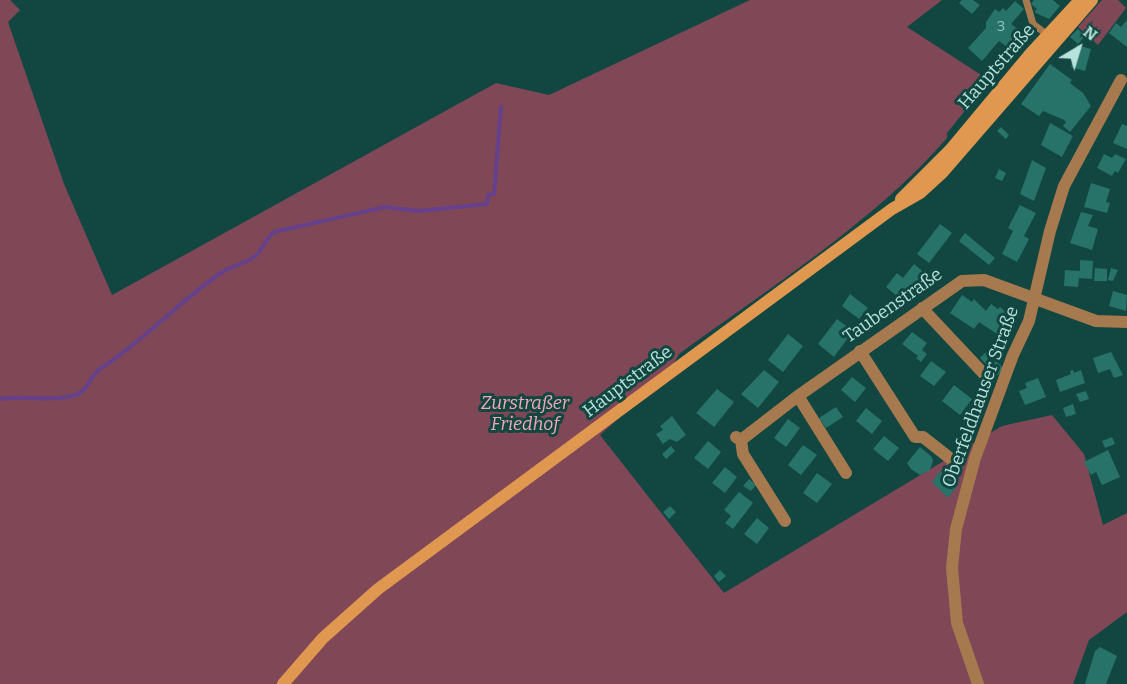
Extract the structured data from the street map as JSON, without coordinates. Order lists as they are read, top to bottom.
{
  "streets": {
    "main road": ["Hauptstraße"],
    "street": ["Taubenstraße", "Oberfeldhauser Straße"]
  },
  "crossings": [
    ["Taubenstraße", "Oberfeldhauser Straße"]
  ],
  "parks": ["Zurstraßer Friedhof"],
  "house_numbers": ["3"],
  "north": "top right"
}
